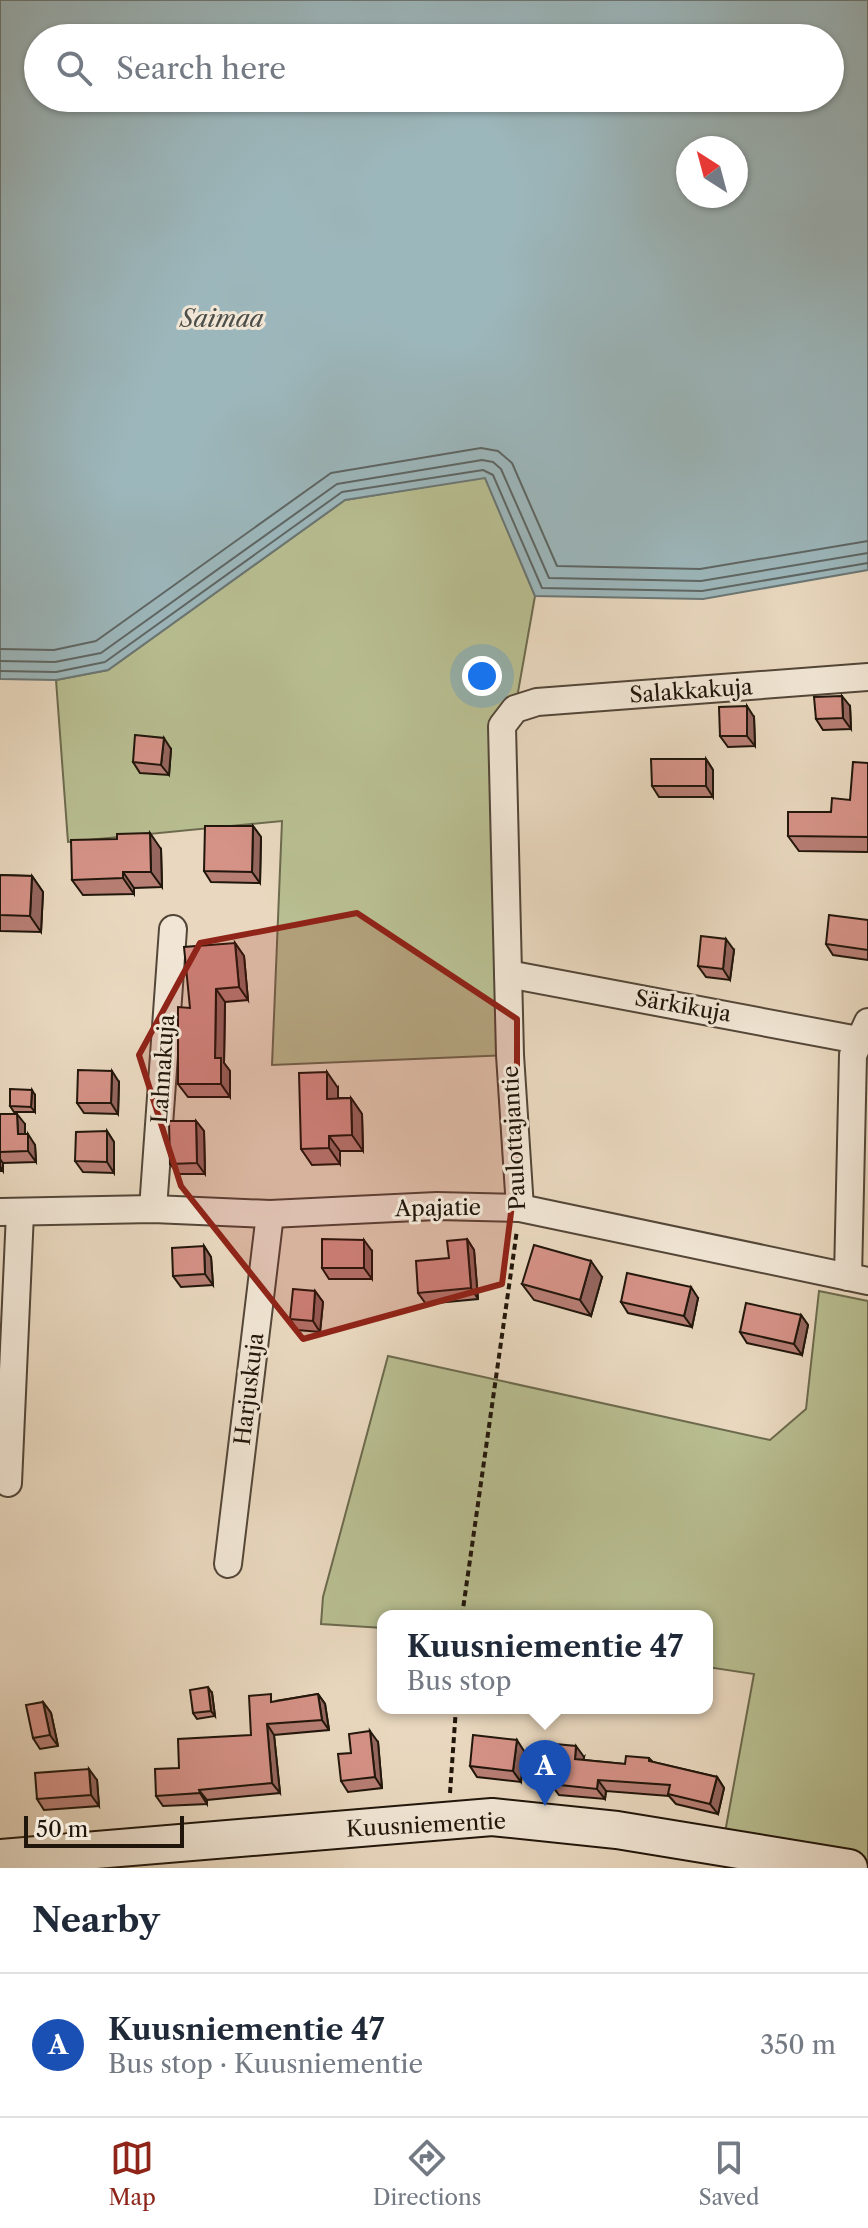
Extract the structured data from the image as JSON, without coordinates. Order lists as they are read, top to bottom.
{
  "streets": {
    "street": [
      "Salakkakuja",
      "Särkikuja",
      "Lahnakuja",
      "Paulottajantie",
      "Apajatie",
      "Harjuskuja",
      "Kuusniementie"
    ]
  },
  "crossings": [
    ["Salakkakuja", "Paulottajantie"],
    ["Särkikuja", "Paulottajantie"],
    ["Lahnakuja", "Apajatie"],
    ["Paulottajantie", "Apajatie"],
    ["Apajatie", "Harjuskuja"]
  ],
  "water": ["Saimaa"],
  "scale_bar": "50 m",
  "north": "top left",
  "page": {
    "search": "Search here",
    "popup": ["Kuusniementie 47", "Bus stop"],
    "pins": "A",
    "scale": "50 m",
    "heading": "Nearby",
    "list": [
      {
        "mark": "A",
        "name": "Kuusniementie 47",
        "note": "Bus stop · Kuusniementie",
        "value": "350 m"
      }
    ],
    "nav": ["Map", "Directions", "Saved"]
  }
}
